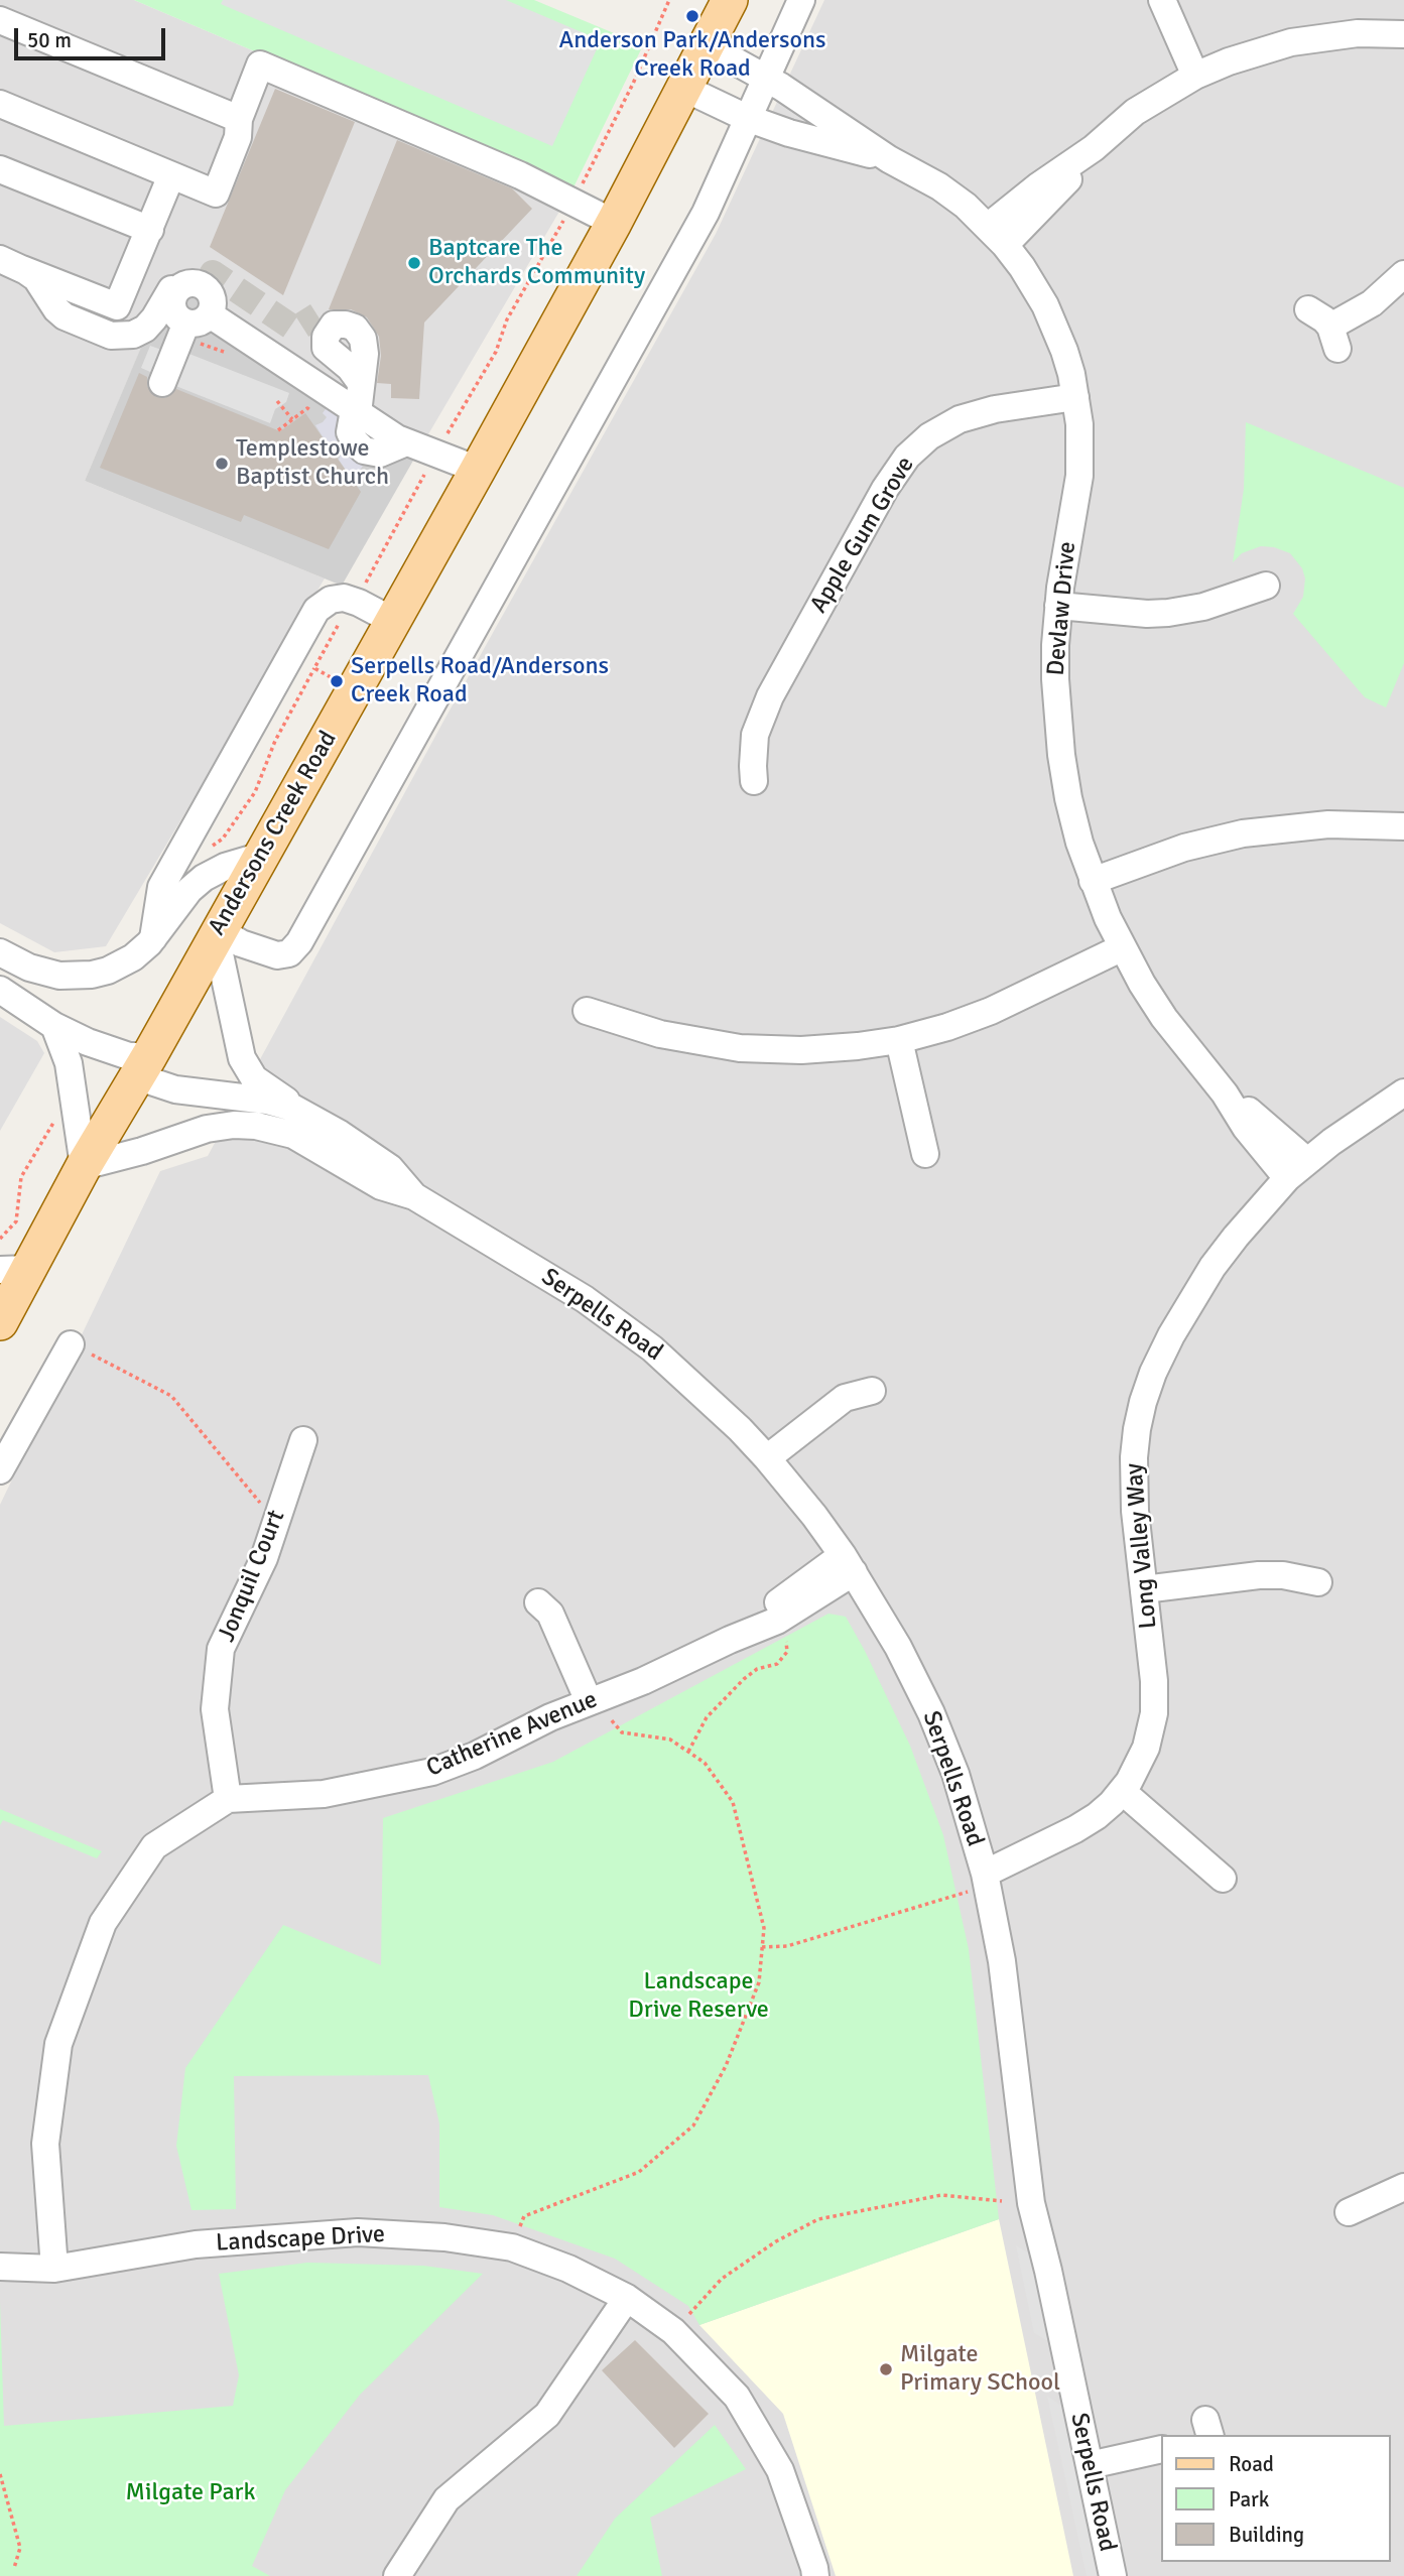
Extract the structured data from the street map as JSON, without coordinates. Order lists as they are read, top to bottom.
{
  "streets": {
    "main road": ["Andersons Creek Road"],
    "street": [
      "Apple Gum Grove",
      "Devlaw Drive",
      "Serpells Road",
      "Long Valley Way",
      "Jonquil Court",
      "Catherine Avenue",
      "Landscape Drive"
    ]
  },
  "crossings": [
    ["Apple Gum Grove", "Devlaw Drive"],
    ["Devlaw Drive", "Andersons Creek Road"],
    ["Devlaw Drive", "Long Valley Way"],
    ["Andersons Creek Road", "Serpells Road"],
    ["Serpells Road", "Long Valley Way"],
    ["Serpells Road", "Catherine Avenue"],
    ["Jonquil Court", "Catherine Avenue"]
  ],
  "parks": ["Landscape Drive Reserve", "Milgate Park"],
  "places": [
    "Anderson Park/Andersons Creek Road",
    "Baptcare The Orchards Community",
    "Templestowe Baptist Church",
    "Serpells Road/Andersons Creek Road",
    "Milgate Primary SChool"
  ],
  "legend": ["Road", "Park", "Building"],
  "scale_bar": "50 m"
}
